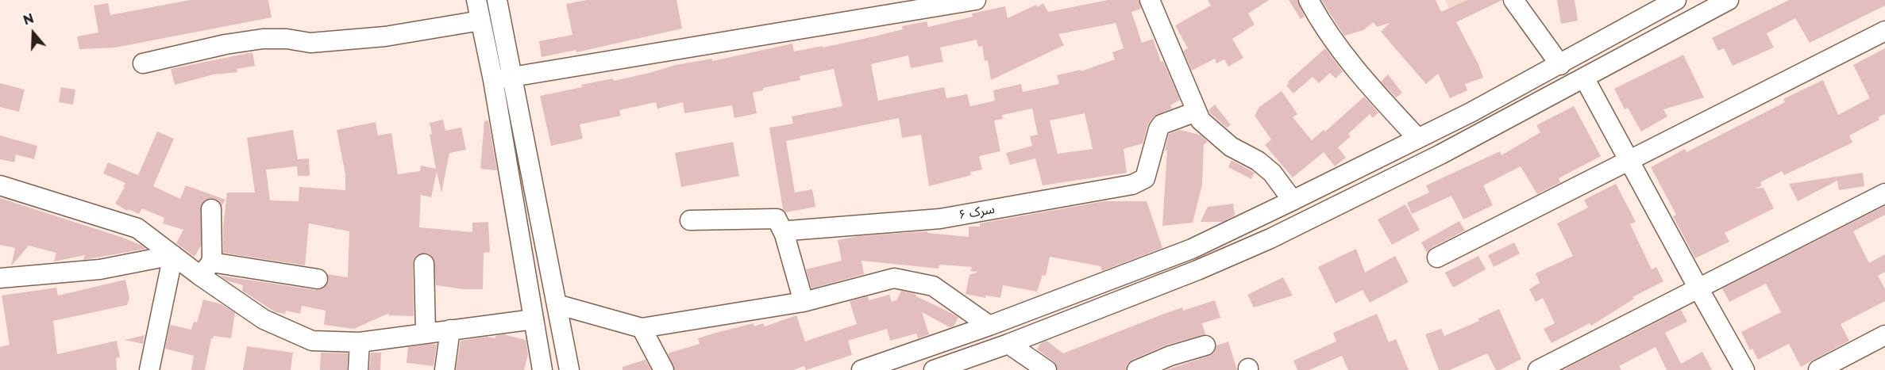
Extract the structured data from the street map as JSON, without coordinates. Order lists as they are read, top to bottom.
{
  "streets": {
    "street": ["سرک ۶"]
  },
  "north": "top"
}
